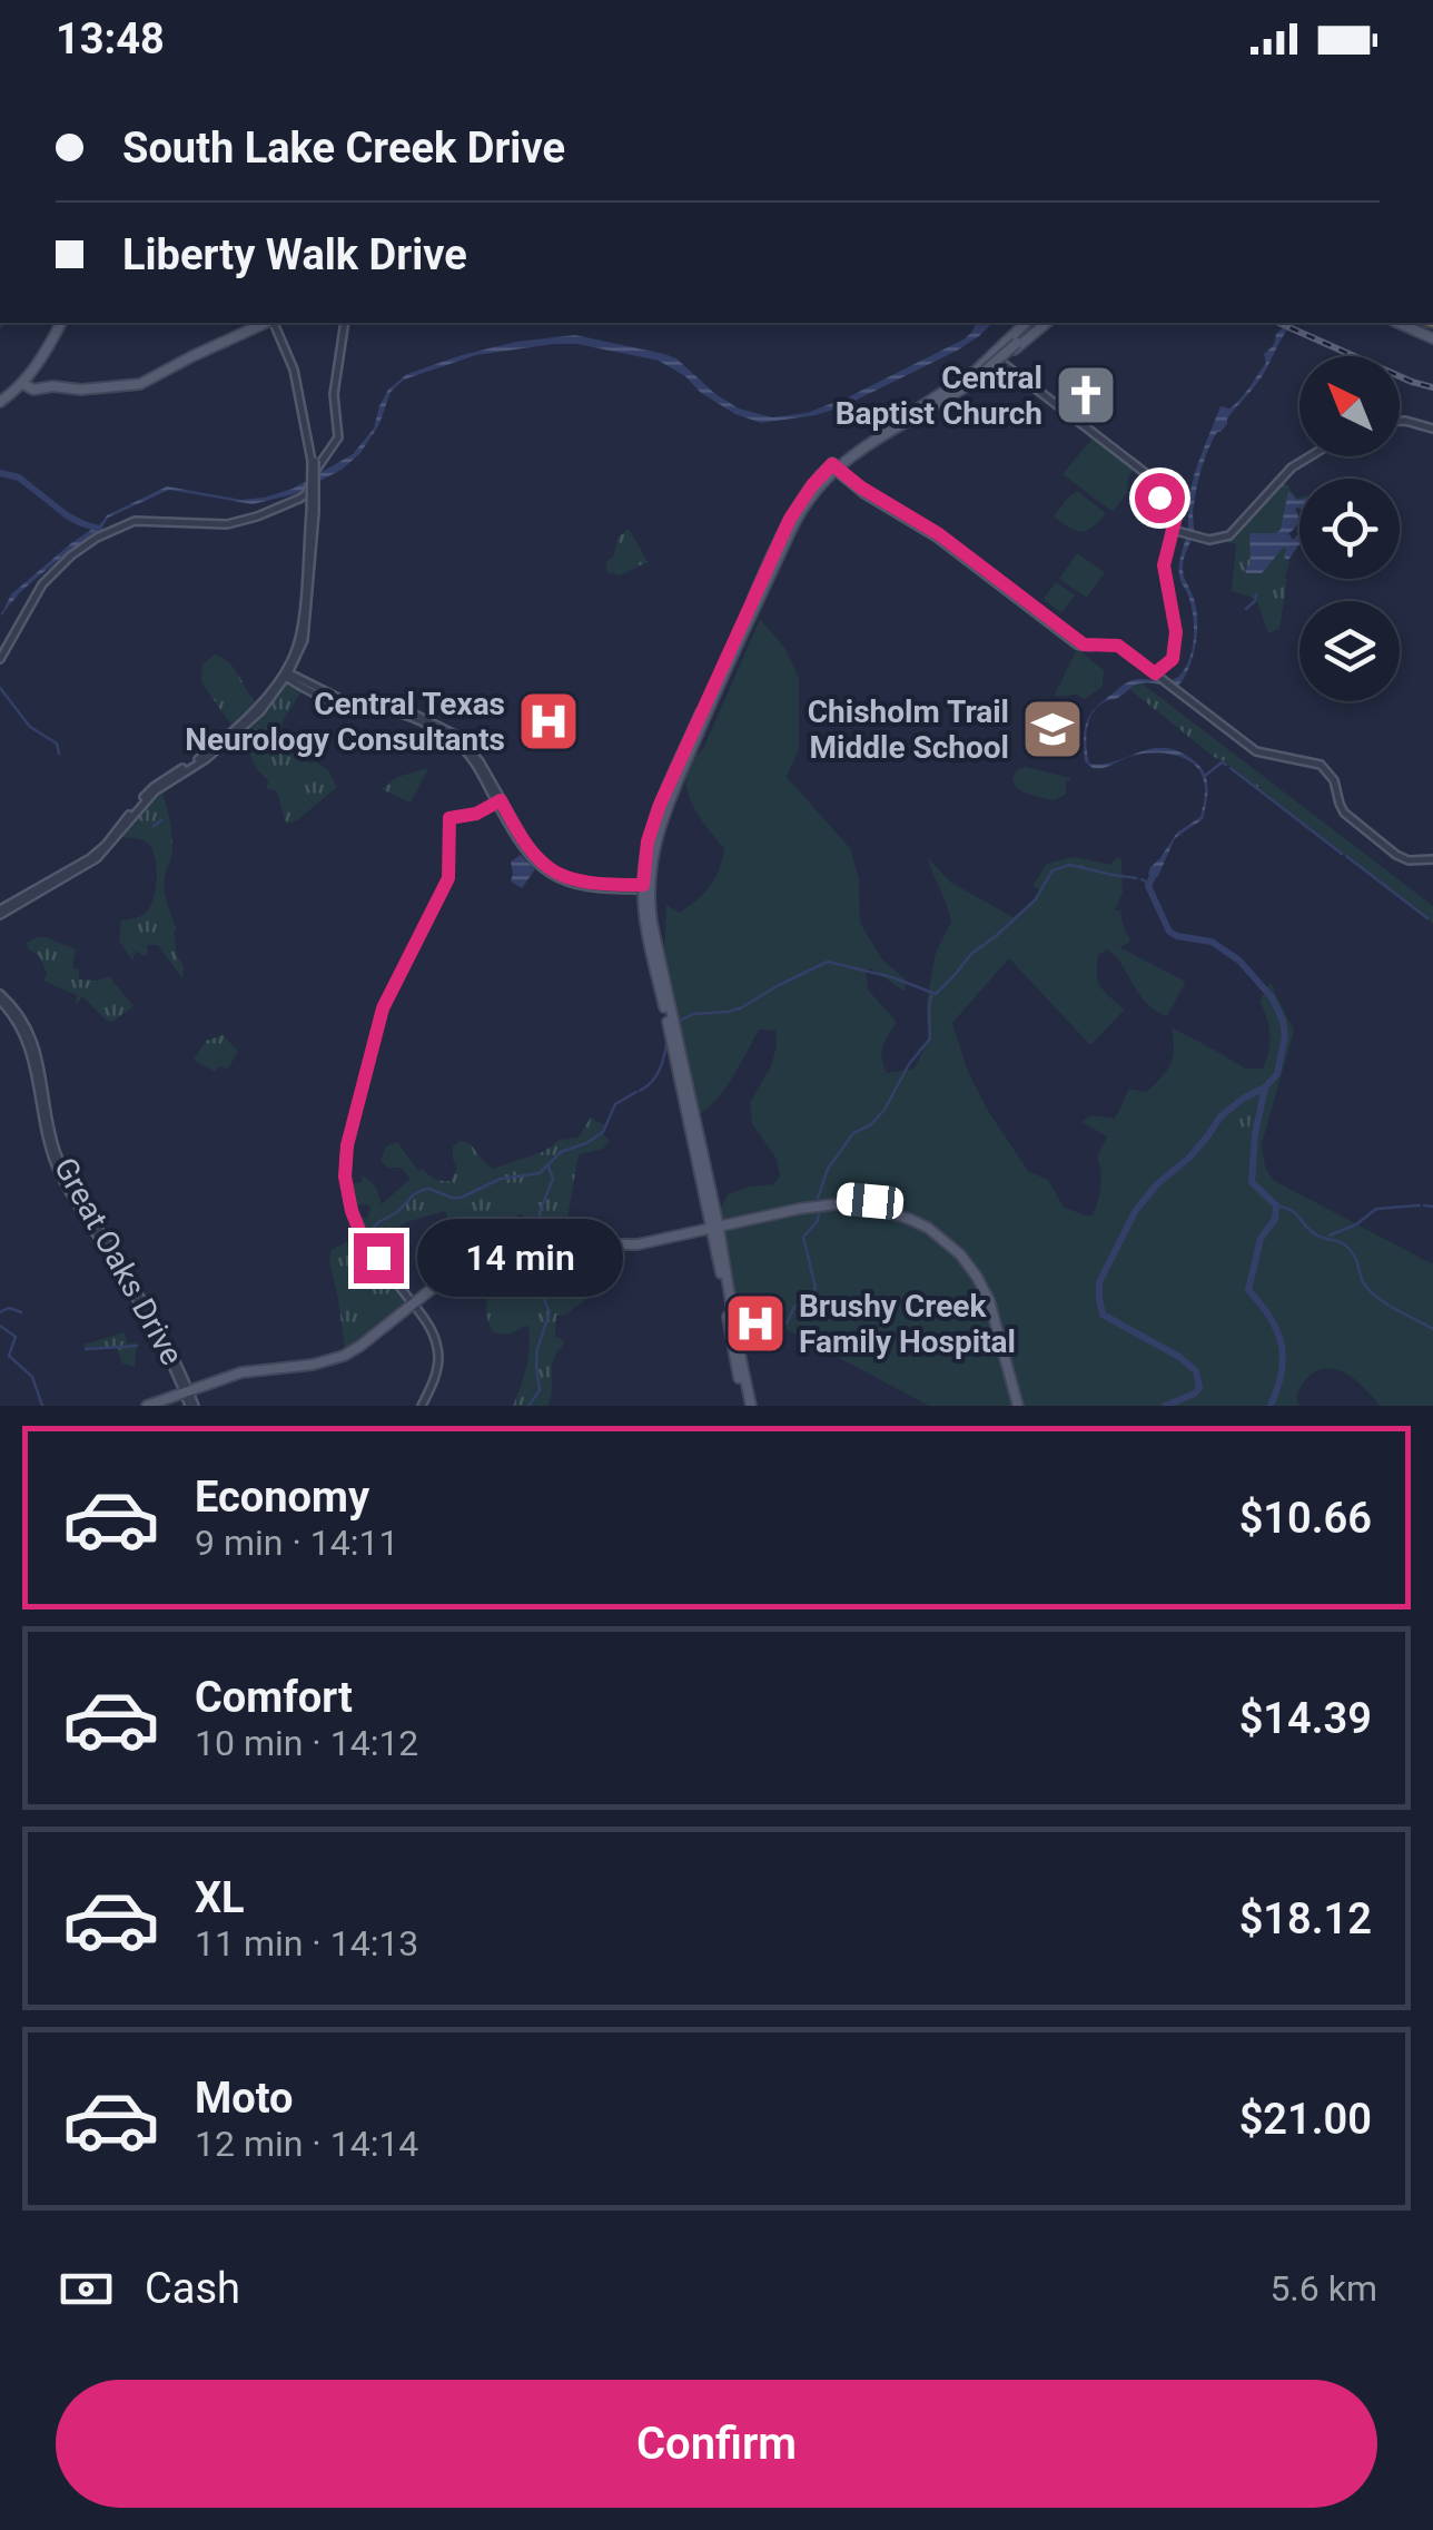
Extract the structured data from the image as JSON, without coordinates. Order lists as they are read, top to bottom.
{
  "streets": {
    "street": ["Great Oaks Drive"]
  },
  "places": {
    "church": ["Central Baptist Church"],
    "hospital": ["Central Texas Neurology Consultants", "Brushy Creek Family Hospital"],
    "school or university": ["Chisholm Trail Middle School"]
  },
  "north": "top left",
  "page": {
    "status": "13:48",
    "banner": ["South Lake Creek Drive", "Liberty Walk Drive"],
    "bubble": "14 min",
    "list": [
      {
        "name": "Economy",
        "note": "9 min · 14:11",
        "value": "$10.66"
      },
      {
        "name": "Comfort",
        "note": "10 min · 14:12",
        "value": "$14.39"
      },
      {
        "name": "XL",
        "note": "11 min · 14:13",
        "value": "$18.12"
      },
      {
        "name": "Moto",
        "note": "12 min · 14:14",
        "value": "$21.00"
      }
    ],
    "pay": ["Cash", "5.6 km"],
    "buttons": "Confirm"
  }
}
